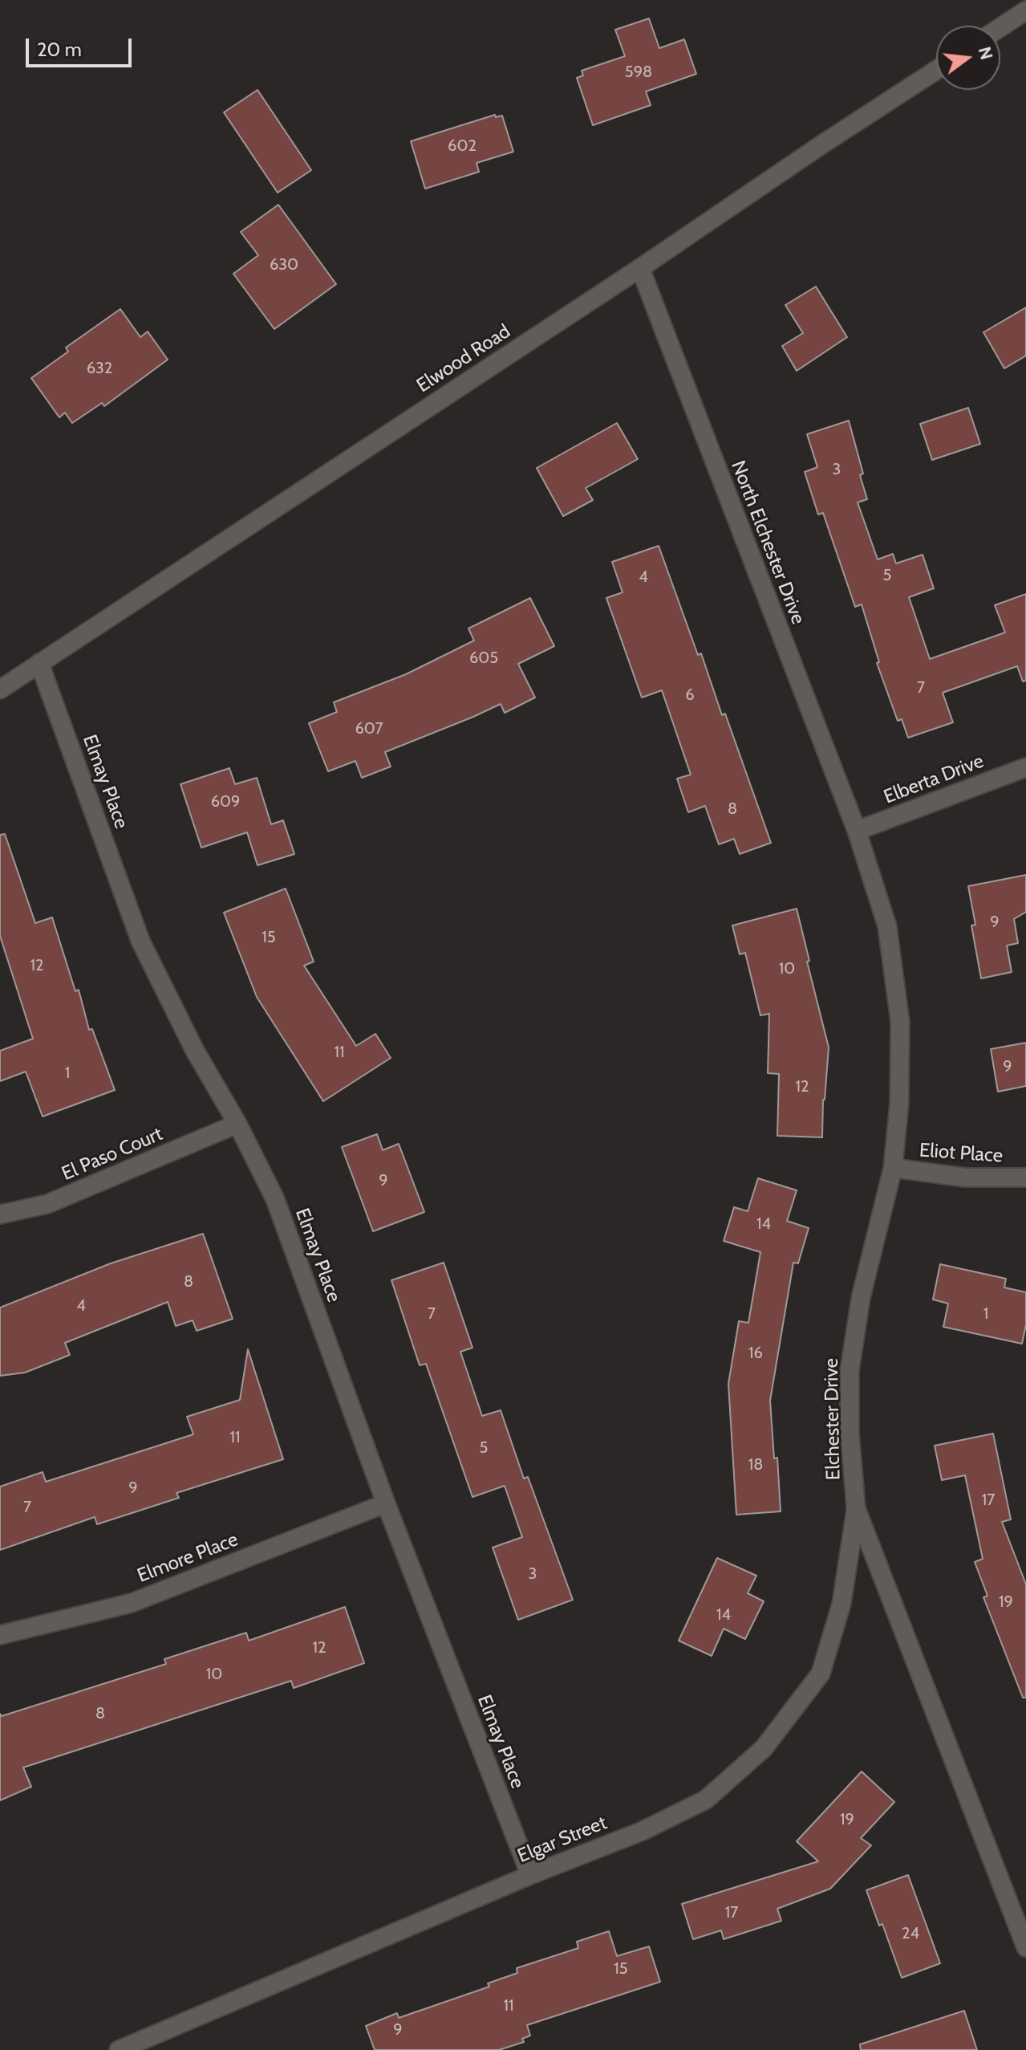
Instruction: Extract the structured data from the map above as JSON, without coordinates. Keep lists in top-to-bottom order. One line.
{"streets":{"street":["Elwood Road","North Elchester Drive","Elberta Drive","Elmay Place","Eliot Place","El Paso Court","Elchester Drive","Elmore Place","Elgar Street"]},"crossings":[["Elwood Road","North Elchester Drive"],["Elwood Road","Elmay Place"],["North Elchester Drive","Elberta Drive"],["North Elchester Drive","Elchester Drive"],["Elberta Drive","Elchester Drive"],["Elmay Place","El Paso Court"],["Elmay Place","Elmore Place"],["Elmay Place","Elgar Street"],["Eliot Place","Elchester Drive"],["Elchester Drive","Elgar Street"]],"house_numbers":["598","602","630","632","3","5","4","605","7","6","607","609","8","9","15","12","10","11","9","1","12","9","14","8","4","7","1","16","11","5","18","9","17","7","3","19","14","12","10","8","19","17","24","15","11","9"],"scale_bar":"20 m","north":"right"}
